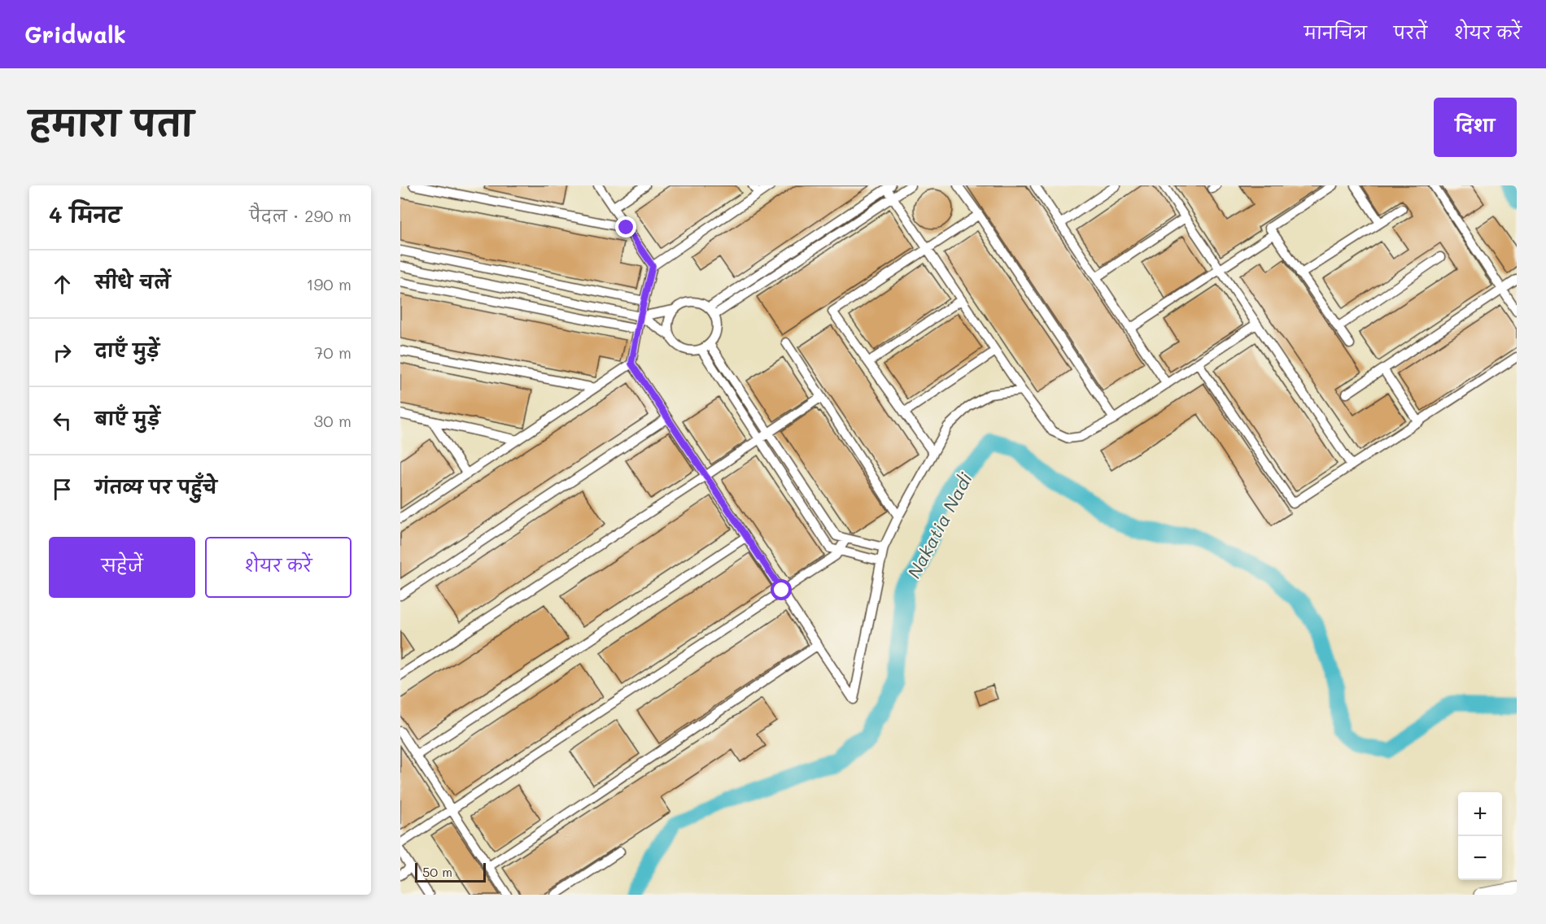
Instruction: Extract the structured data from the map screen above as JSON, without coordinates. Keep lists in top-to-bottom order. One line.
{"water":["Nakatia Nadi"],"scale_bar":"50 m","page":{"header":"Gridwalk","nav":["मानचित्र","परतें","शेयर करें"],"title":"हमारा पता","buttons":["दिशा",["सहेजें","शेयर करें"]],"heading":["4 मिनट","पैदल · 290 m"],"list":[["सीधे चलें","190 m"],["दाएँ मुड़ें","70 m"],["बाएँ मुड़ें","30 m"],"गंतव्य पर पहुँचे"],"map_buttons":["+","−"],"scale":"50 m"}}
